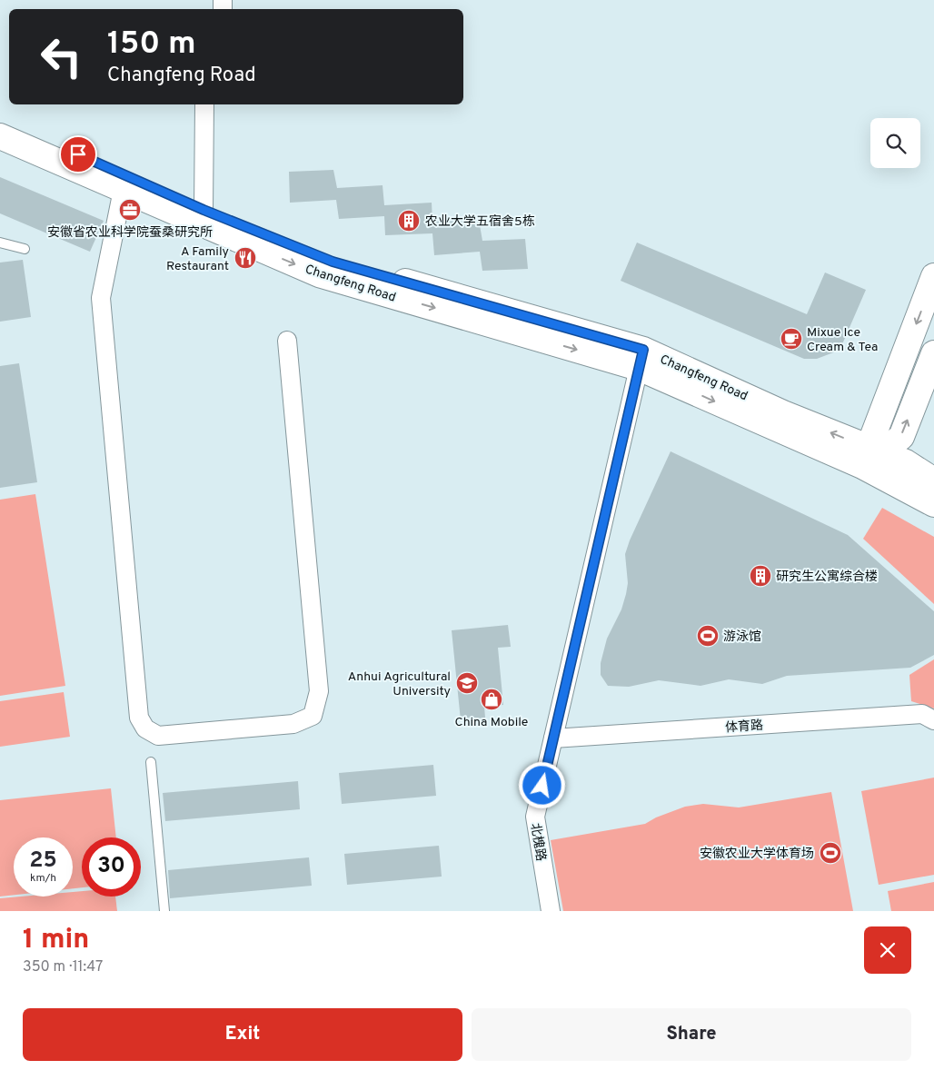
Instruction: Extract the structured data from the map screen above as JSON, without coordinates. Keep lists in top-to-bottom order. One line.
{"streets":{"main road":["Changfeng Road"],"street":["体育路","北槐路"]},"crossings":[["Changfeng Road","北槐路"],["体育路","北槐路"]],"places":{"office":["安徽省农业科学院蚕桑研究所"],"building":["农业大学五宿舍5栋","研究生公寓综合楼"],"restaurant":["A Family Restaurant"],"cafe":["Mixue Ice Cream & Tea"],"sports":["游泳馆","安徽农业大学体育场"],"school or university":["Anhui Agricultural University"],"shop":["China Mobile"]},"page":{"turn":["150 m","Changfeng Road"],"speed":"25 km/h","limit":"30","heading":["1 min","350 m · 11:47"],"buttons":["Exit","Share"]}}
